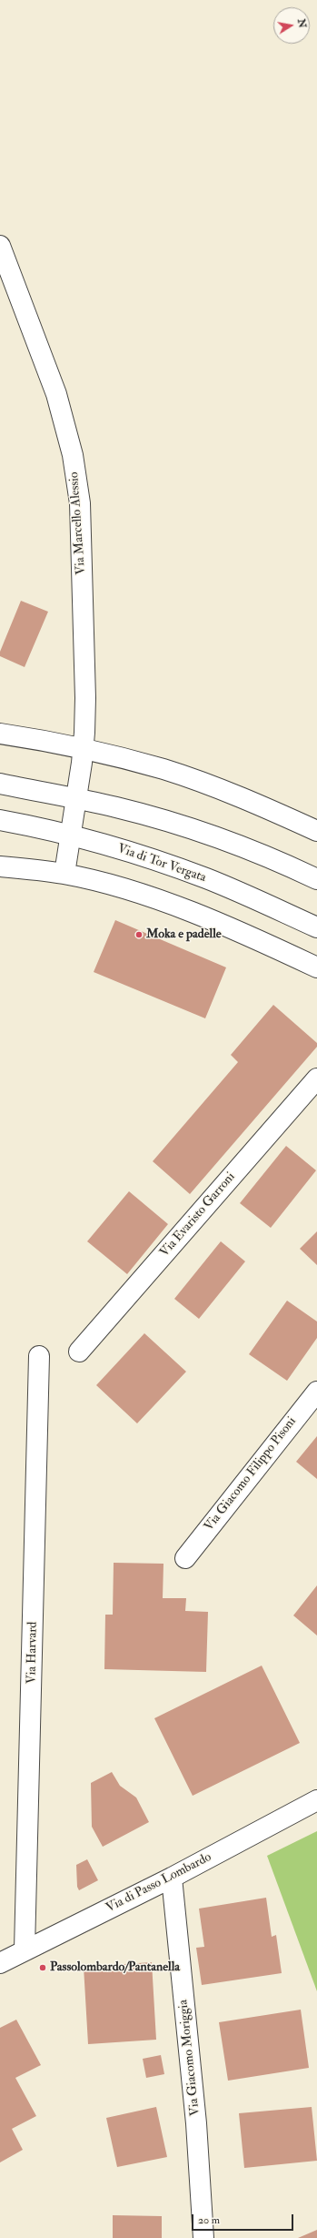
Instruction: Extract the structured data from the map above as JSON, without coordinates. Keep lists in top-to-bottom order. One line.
{"streets":{"street":["Via Marcello Alessio","Via di Tor Vergata","Via Evaristo Garroni","Via Giacomo Filippo Pisoni","Via Harvard","Via di Passo Lombardo","Via Giacomo Moriggia"]},"crossings":[["Via Marcello Alessio","Via di Tor Vergata"],["Via Harvard","Via di Passo Lombardo"],["Via di Passo Lombardo","Via Giacomo Moriggia"]],"places":["Moka e padelle","Passolombardo/Pantanella"],"scale_bar":"20 m","north":"right"}
